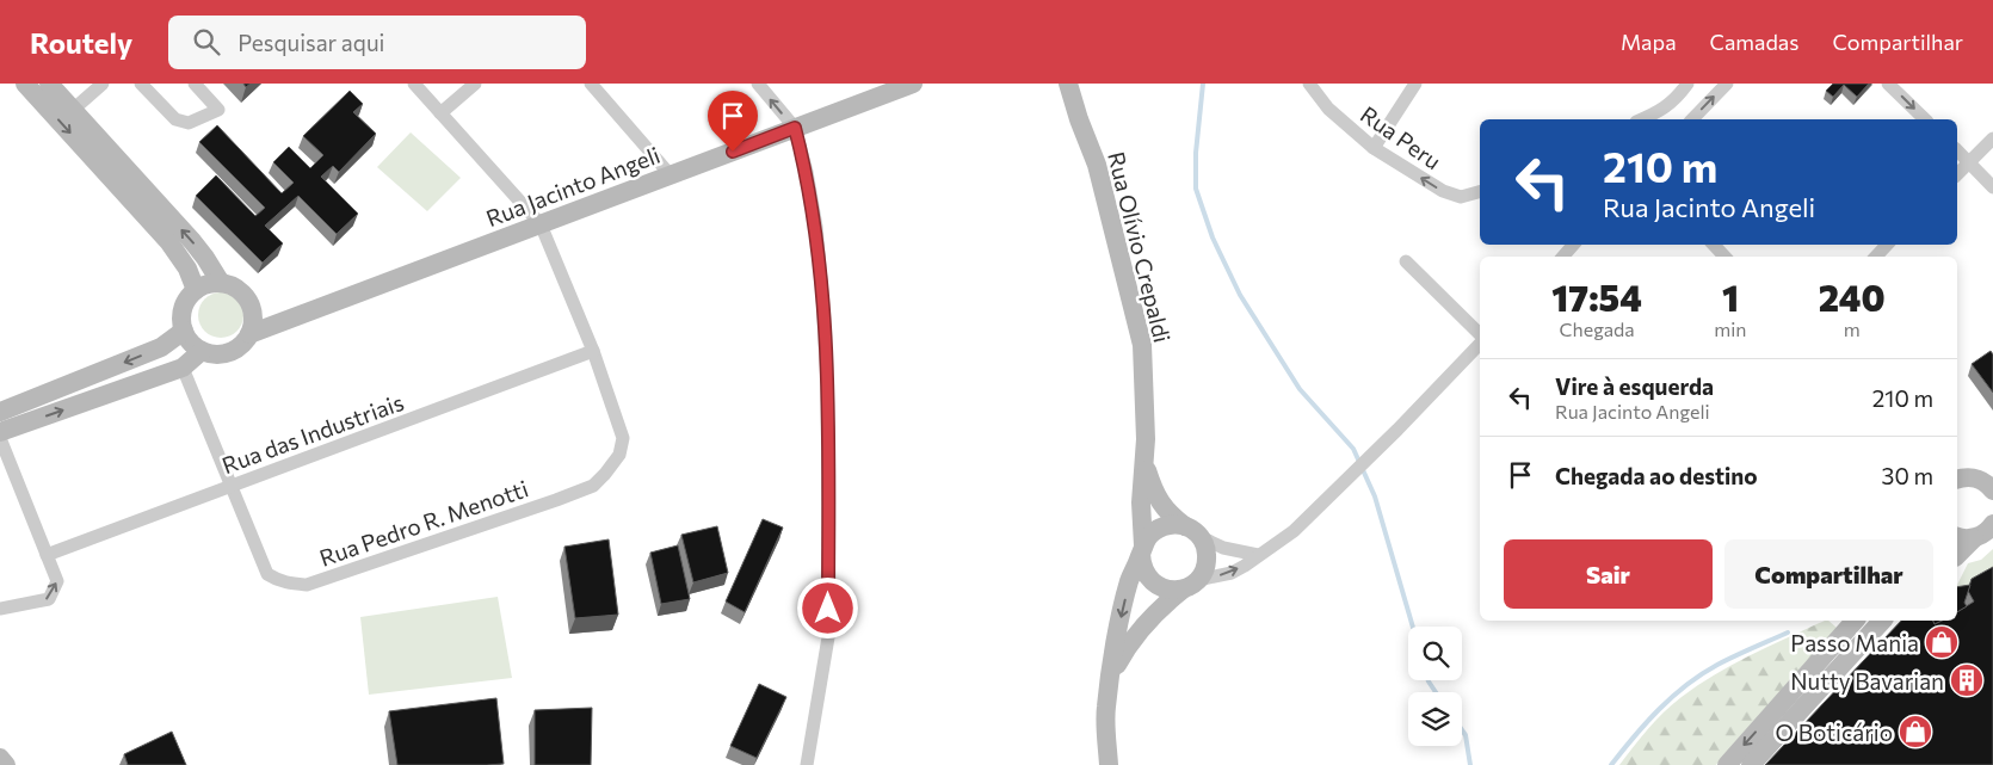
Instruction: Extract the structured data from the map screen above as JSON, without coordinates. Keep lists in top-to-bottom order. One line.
{"streets":{"street":["Rua Peru","Rua Jacinto Angeli","Rua Olívio Crepaldi","Rua das Industriais","Rua Pedro R. Menotti"]},"crossings":[["Rua das Industriais","Rua Pedro R. Menotti"]],"places":{"shop":["Passo Mania","O Boticário"],"building":["Nutty Bavarian"]},"page":{"header":"Routely","search":"Pesquisar aqui","nav":["Mapa","Camadas","Compartilhar"],"turn":["210 m","Rua Jacinto Angeli"],"eta":["17:54","Chegada","1","min","240","m"],"list":[{"name":"Vire à esquerda","note":"Rua Jacinto Angeli","value":"210 m"},{"name":"Chegada ao destino","value":"30 m"}],"buttons":["Sair","Compartilhar"]}}
